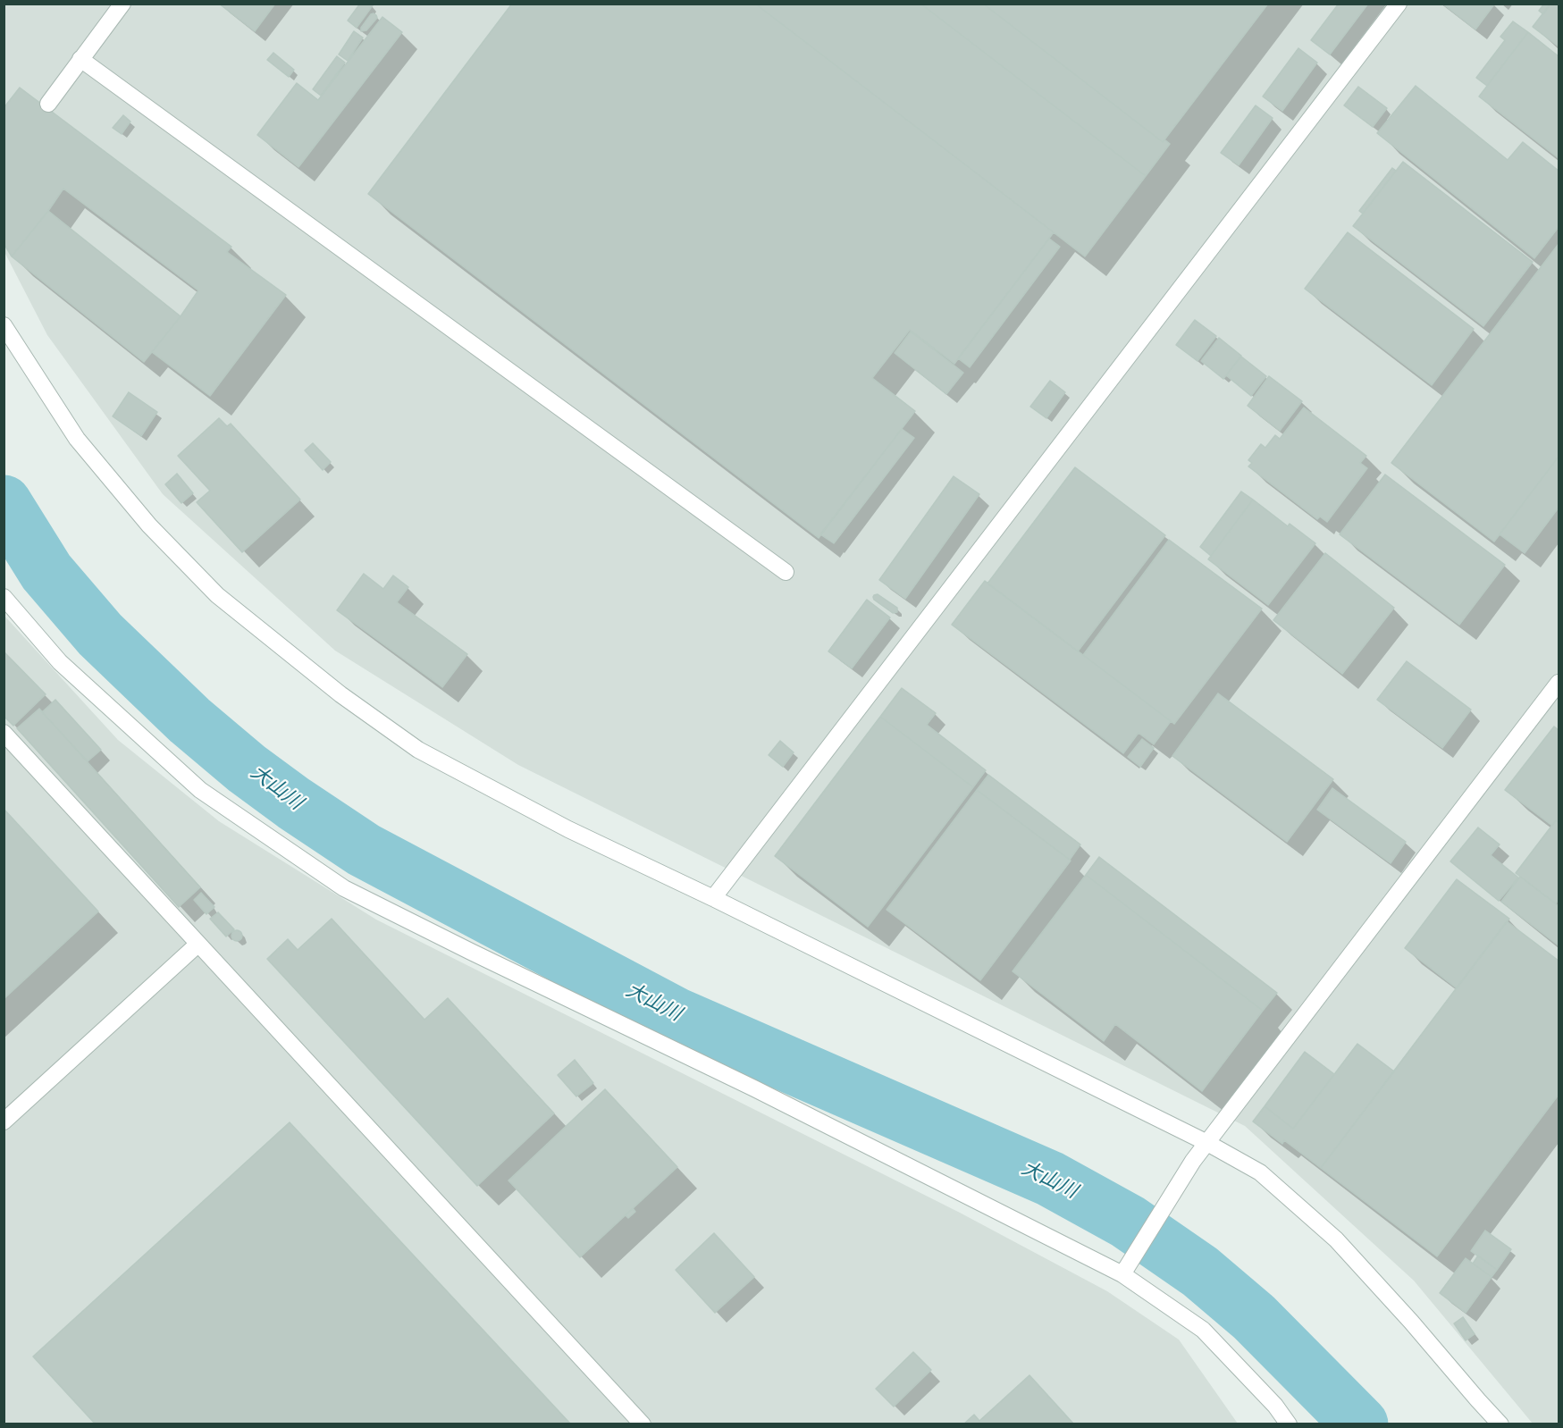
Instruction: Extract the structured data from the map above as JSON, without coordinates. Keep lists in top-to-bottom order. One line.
{"water":["大山川"]}
